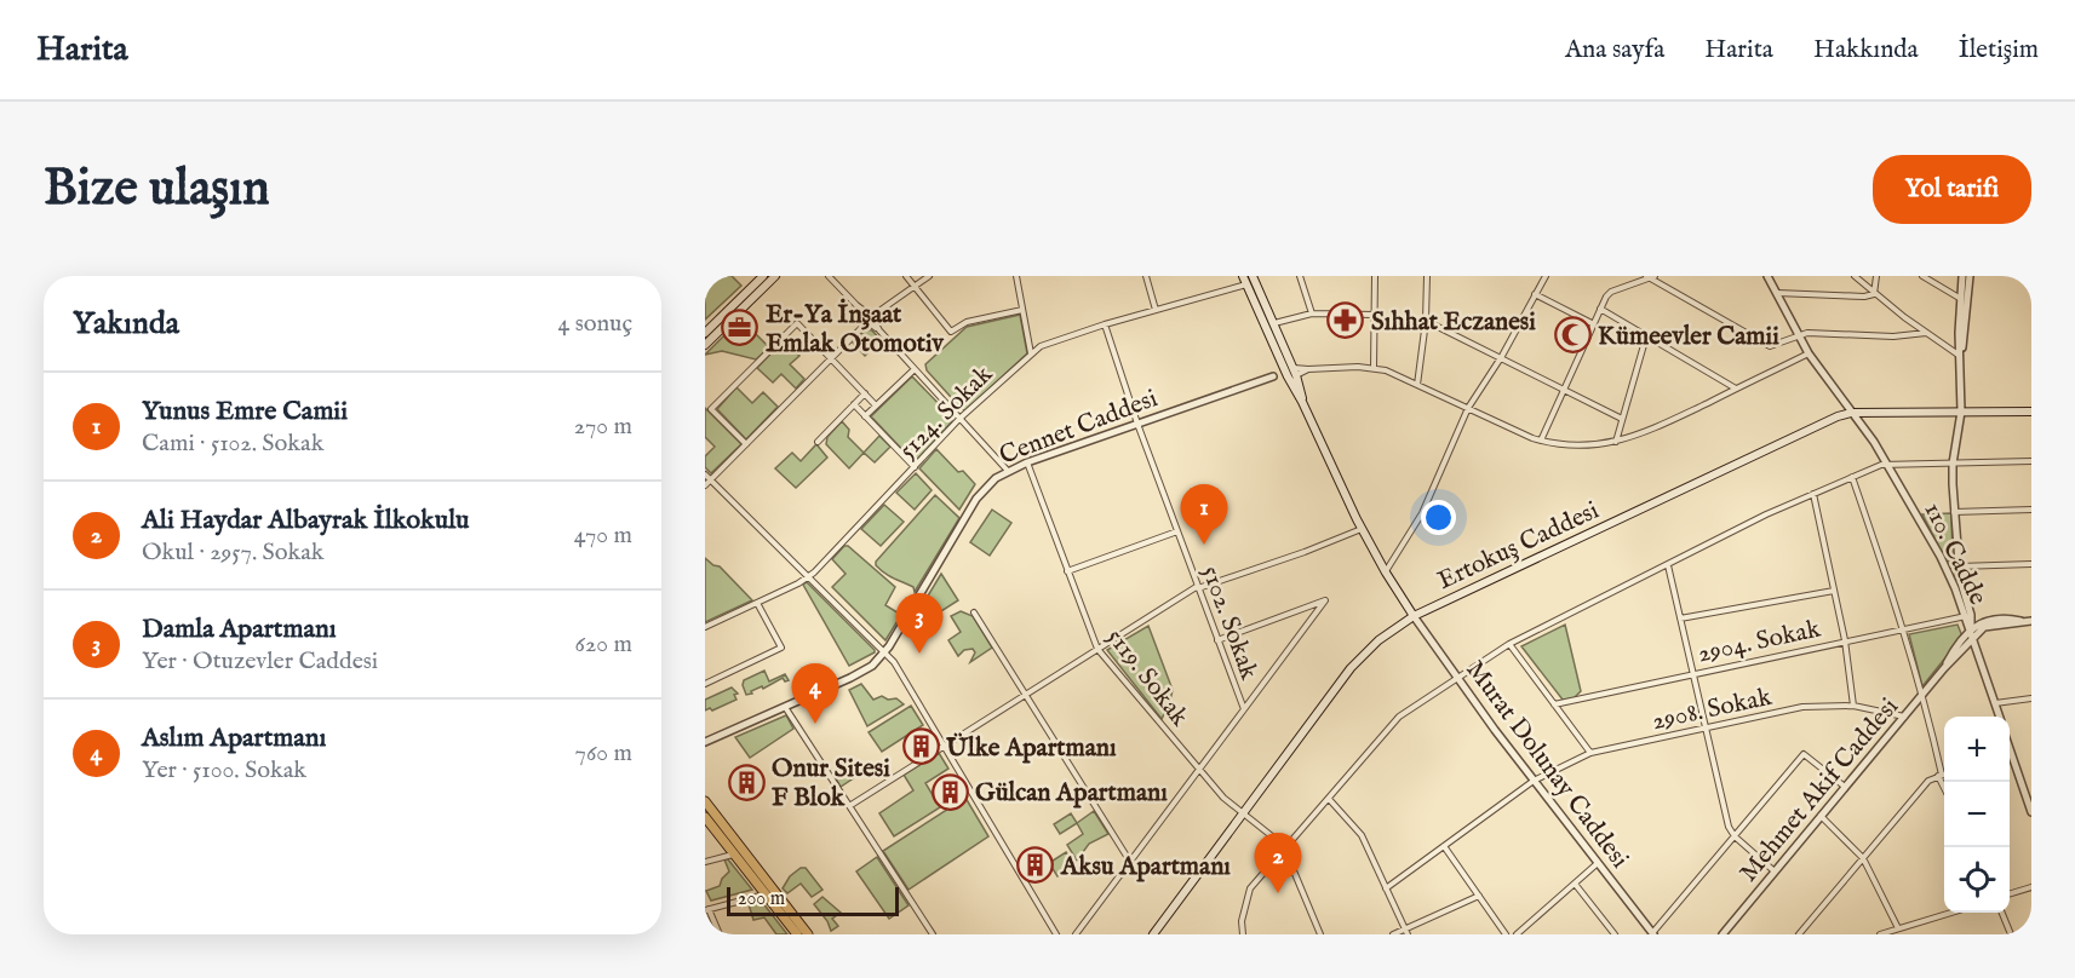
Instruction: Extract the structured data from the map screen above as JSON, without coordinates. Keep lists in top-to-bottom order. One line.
{"streets":{"main road":["Ertokuş Caddesi"],"street":["5124. Sokak","Cennet Caddesi","110. Cadde","5102. Sokak","2904. Sokak","5119. Sokak","2908. Sokak","Murat Dolunay Caddesi","Mehmet Akif Caddesi"]},"crossings":[["5124. Sokak","5102. Sokak"],["Cennet Caddesi","110. Cadde"],["Cennet Caddesi","5102. Sokak"],["Cennet Caddesi","5119. Sokak"],["Ertokuş Caddesi","110. Cadde"],["Ertokuş Caddesi","5119. Sokak"],["Ertokuş Caddesi","Murat Dolunay Caddesi"],["110. Cadde","2904. Sokak"],["110. Cadde","Mehmet Akif Caddesi"],["5102. Sokak","5119. Sokak"],["2908. Sokak","Murat Dolunay Caddesi"],["2908. Sokak","Mehmet Akif Caddesi"]],"places":{"pharmacy":["Sıhhat Eczanesi"],"office":["Er-Ya İnşaat Emlak Otomotiv"],"mosque":["Kümeevler Camii"],"building":["Ülke Apartmanı","Onur Sitesi F Blok","Gülcan Apartmanı","Aksu Apartmanı"]},"scale_bar":"200 m","page":{"header":"Harita","nav":["Ana sayfa","Harita","Hakkında","İletişim"],"buttons":"Yol tarifi","title":"Bize ulaşın","heading":["Yakında","4 sonuç"],"list":[{"mark":"1","name":"Yunus Emre Camii","note":"Cami · 5102. Sokak","value":"270 m"},{"mark":"2","name":"Ali Haydar Albayrak İlkokulu","note":"Okul · 2957. Sokak","value":"470 m"},{"mark":"3","name":"Damla Apartmanı","note":"Yer · Otuzevler Caddesi","value":"620 m"},{"mark":"4","name":"Aslım Apartmanı","note":"Yer · 5100. Sokak","value":"760 m"}],"pins":["1","3","4","2"],"map_buttons":["+","−"],"scale":"200 m"}}
